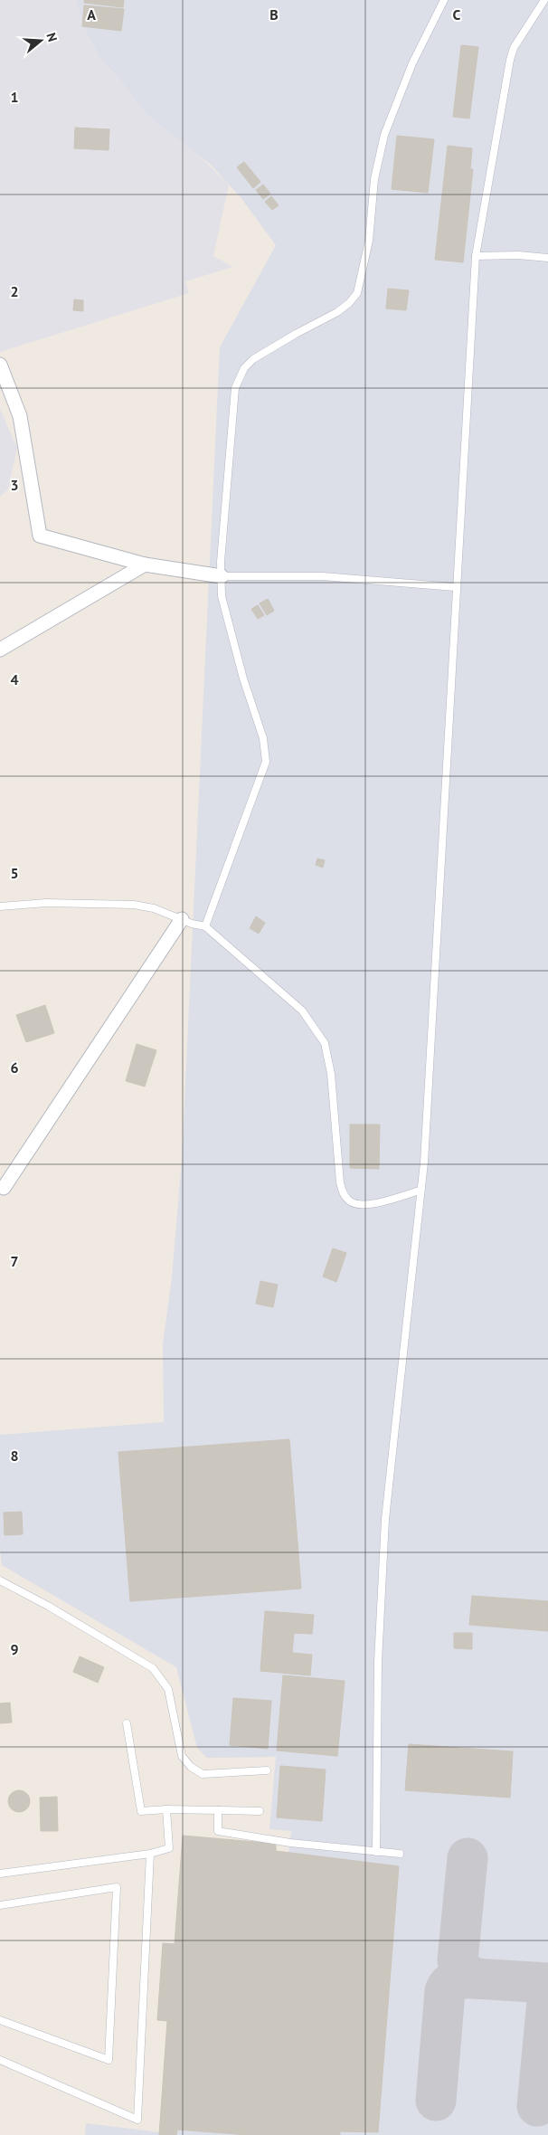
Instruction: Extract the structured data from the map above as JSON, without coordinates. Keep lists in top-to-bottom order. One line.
{"north":"right","grid":{"columns":["A","B","C"],"rows":["1","2","3","4","5","6","7","8","9"]}}
